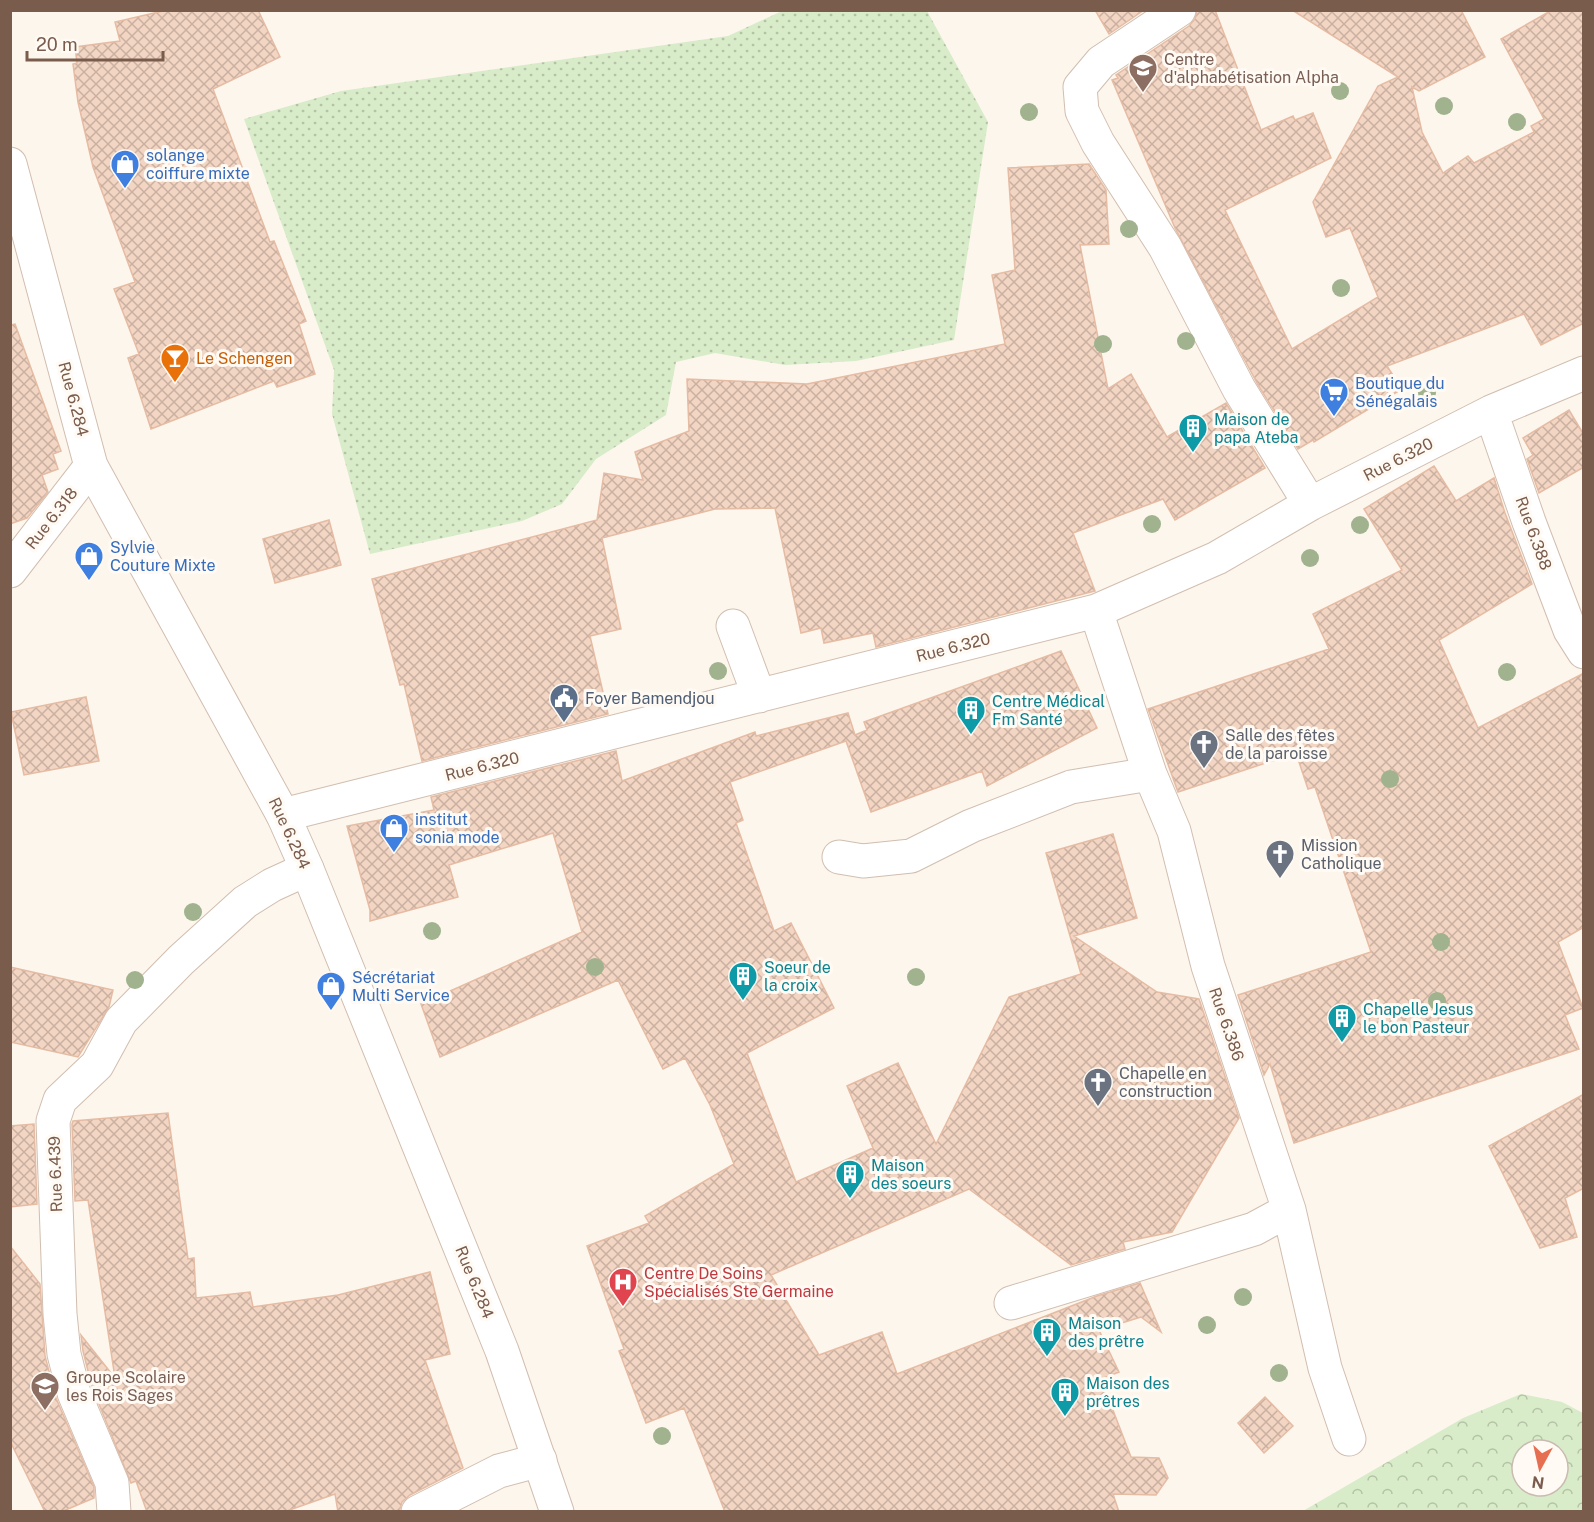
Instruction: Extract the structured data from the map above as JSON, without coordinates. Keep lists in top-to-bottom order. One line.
{"streets":{"street":["Rue 6.284","Rue 6.320","Rue 6.318","Rue 6.388","Rue 6.386","Rue 6.439"]},"crossings":[["Rue 6.284","Rue 6.320"],["Rue 6.284","Rue 6.318"],["Rue 6.284","Rue 6.439"],["Rue 6.320","Rue 6.388"],["Rue 6.320","Rue 6.386"]],"places":{"school or university":["Centre d'alphabétisation Alpha","Groupe Scolaire les Rois Sages"],"shop":["solange coiffure mixte","Sylvie Couture Mixte","institut sonia mode","Sécrétariat Multi Service"],"bar":["Le Schengen"],"supermarket":["Boutique du Sénégalais"],"building":["Maison de papa Ateba","Centre Médical Fm Santé","Soeur de la croix","Chapelle Jesus le bon Pasteur","Maison des soeurs","Maison des prêtre","Maison des prêtres"],"public building":["Foyer Bamendjou"],"church":["Salle des fêtes de la paroisse","Mission Catholique","Chapelle en construction"],"hospital":["Centre De Soins Spécialisés Ste Germaine"]},"scale_bar":"20 m","north":"bottom"}
